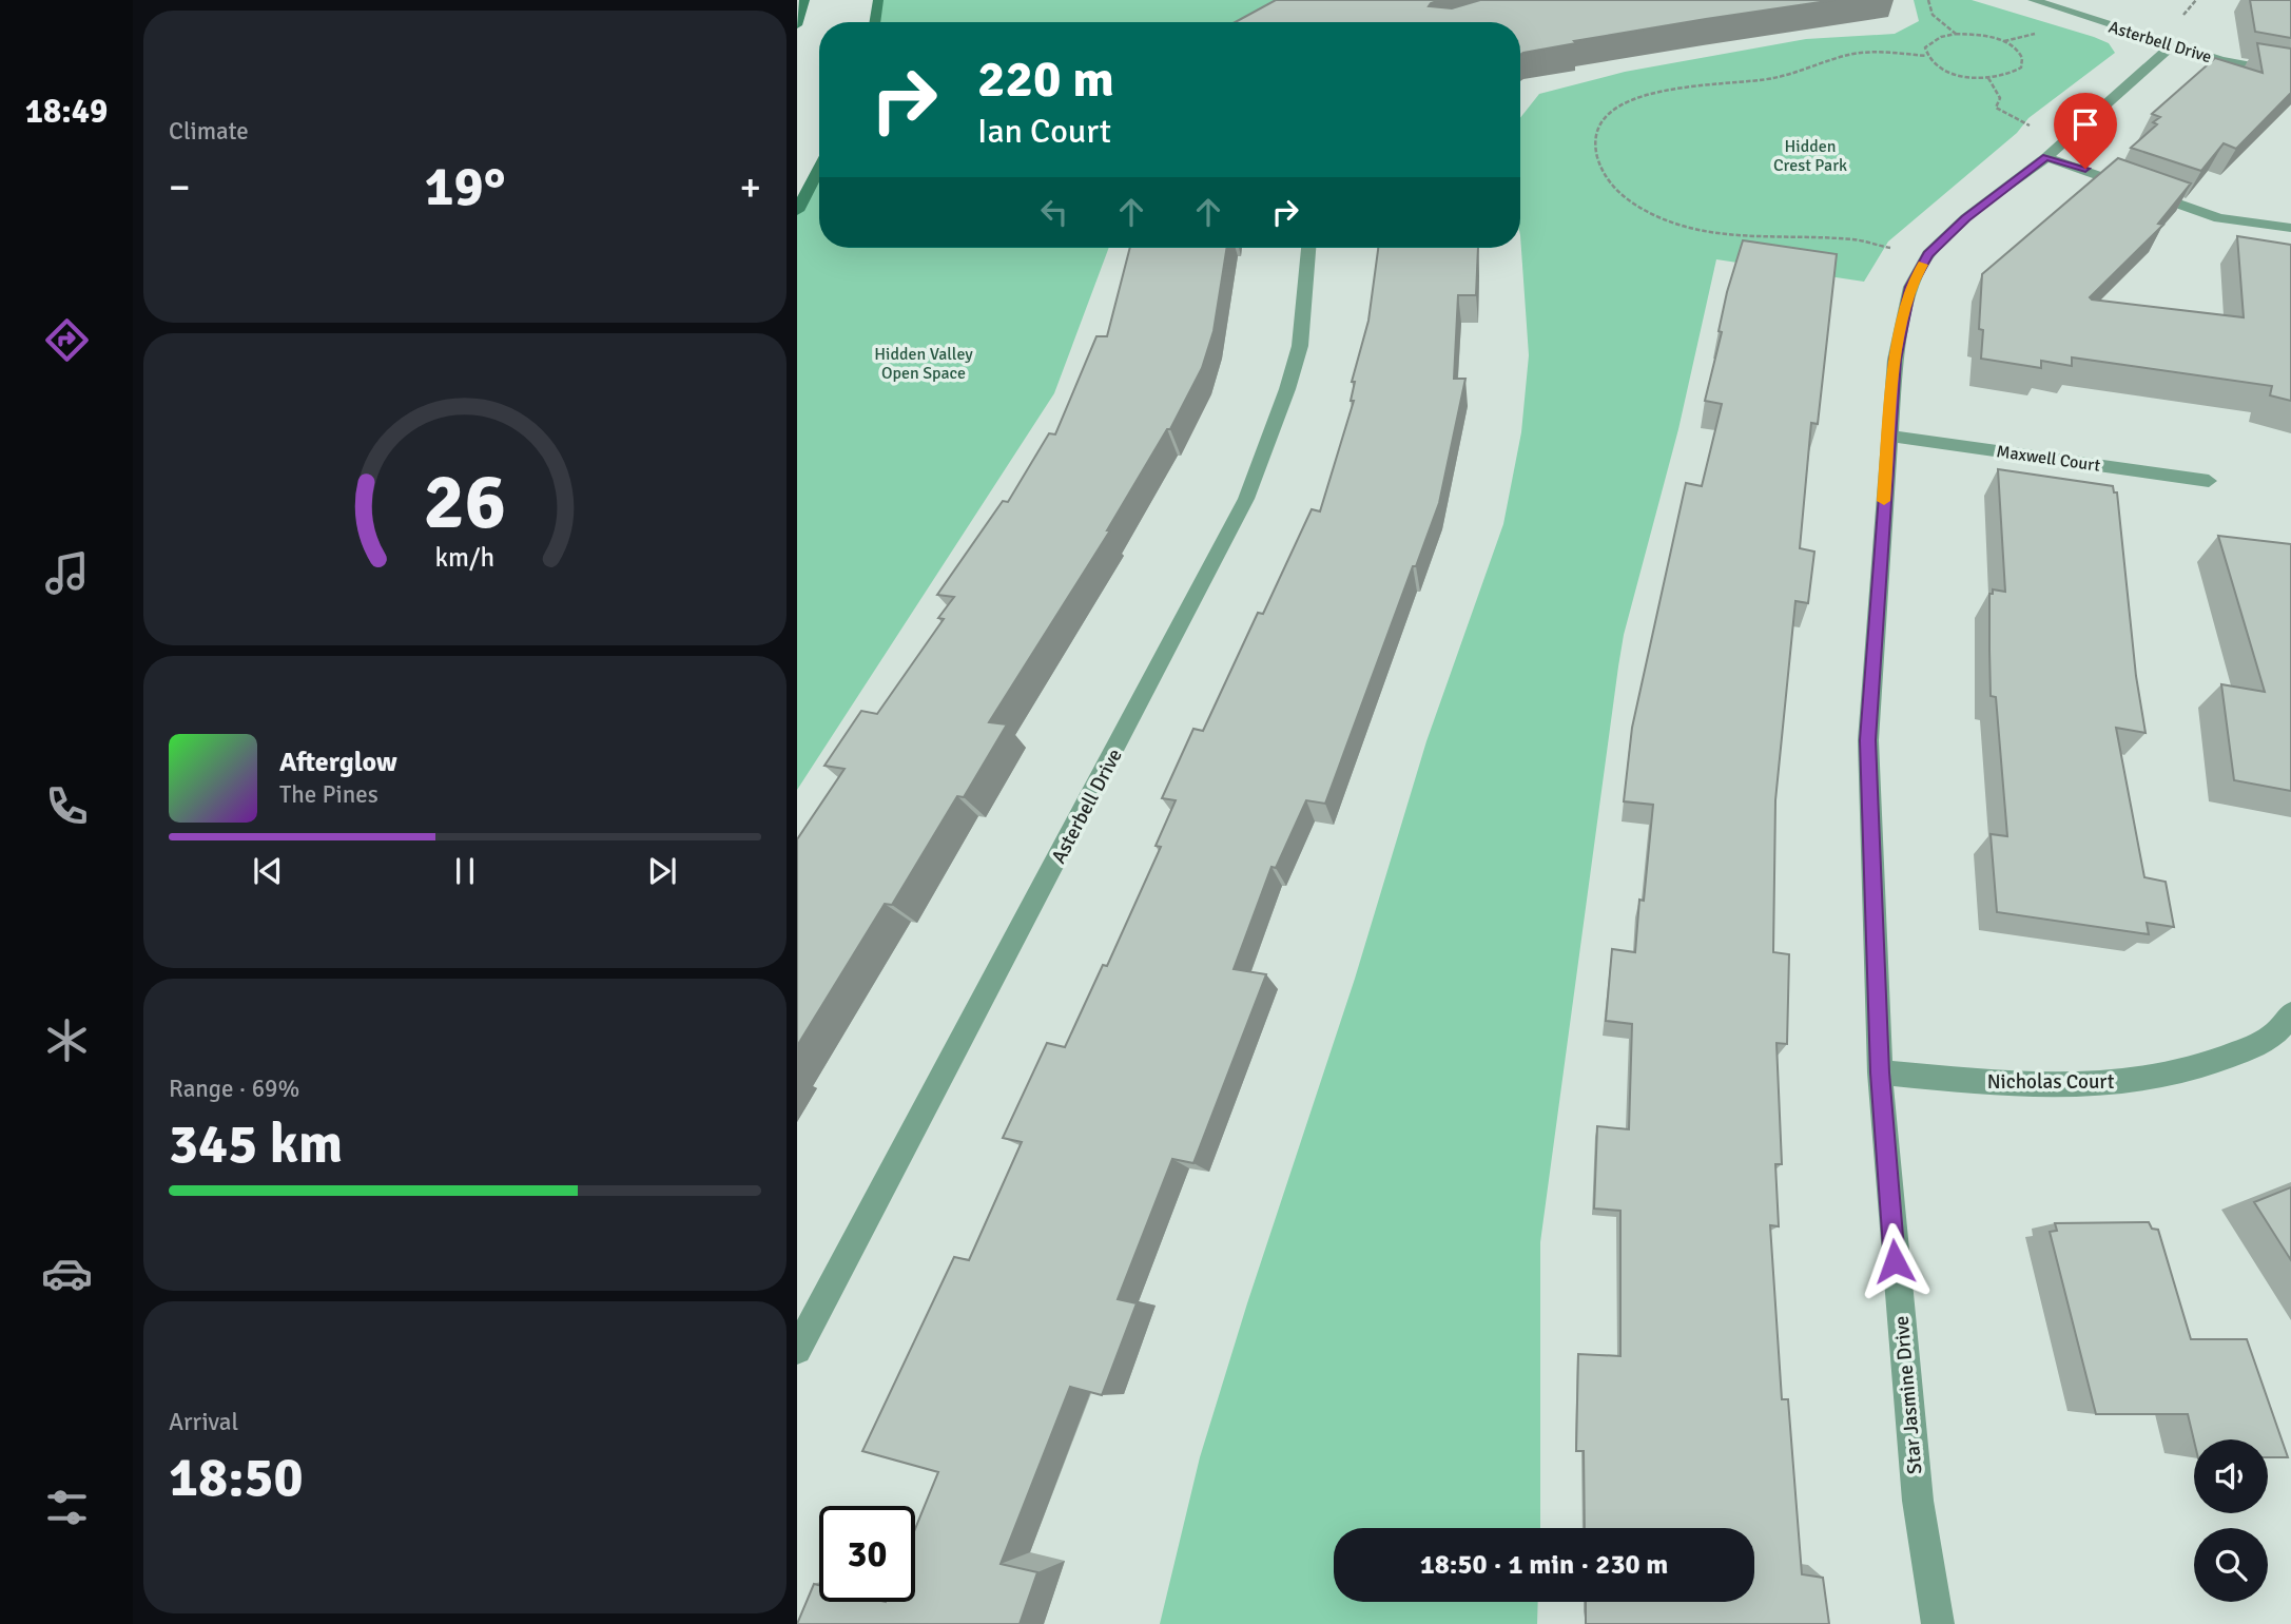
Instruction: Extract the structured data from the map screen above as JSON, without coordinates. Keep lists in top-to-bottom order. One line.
{"streets":{"street":["Asterbell Drive","Maxwell Court","Nicholas Court","Star Jasmine Drive"]},"crossings":[["Asterbell Drive","Star Jasmine Drive"],["Maxwell Court","Star Jasmine Drive"],["Nicholas Court","Star Jasmine Drive"]],"parks":["Hidden Crest Park","Hidden Valley Open Space"],"page":{"tabs":"18:49","tile":["Climate",["Range · 69%","345 km"],["Arrival","18:50"]],"turn":["220 m","Ian Court"],"heat":["−","19°","+"],"song":["Afterglow","The Pines"],"limit":"30","trip":"18:50 · 1 min · 230 m","gauge":["26","km/h"]}}
